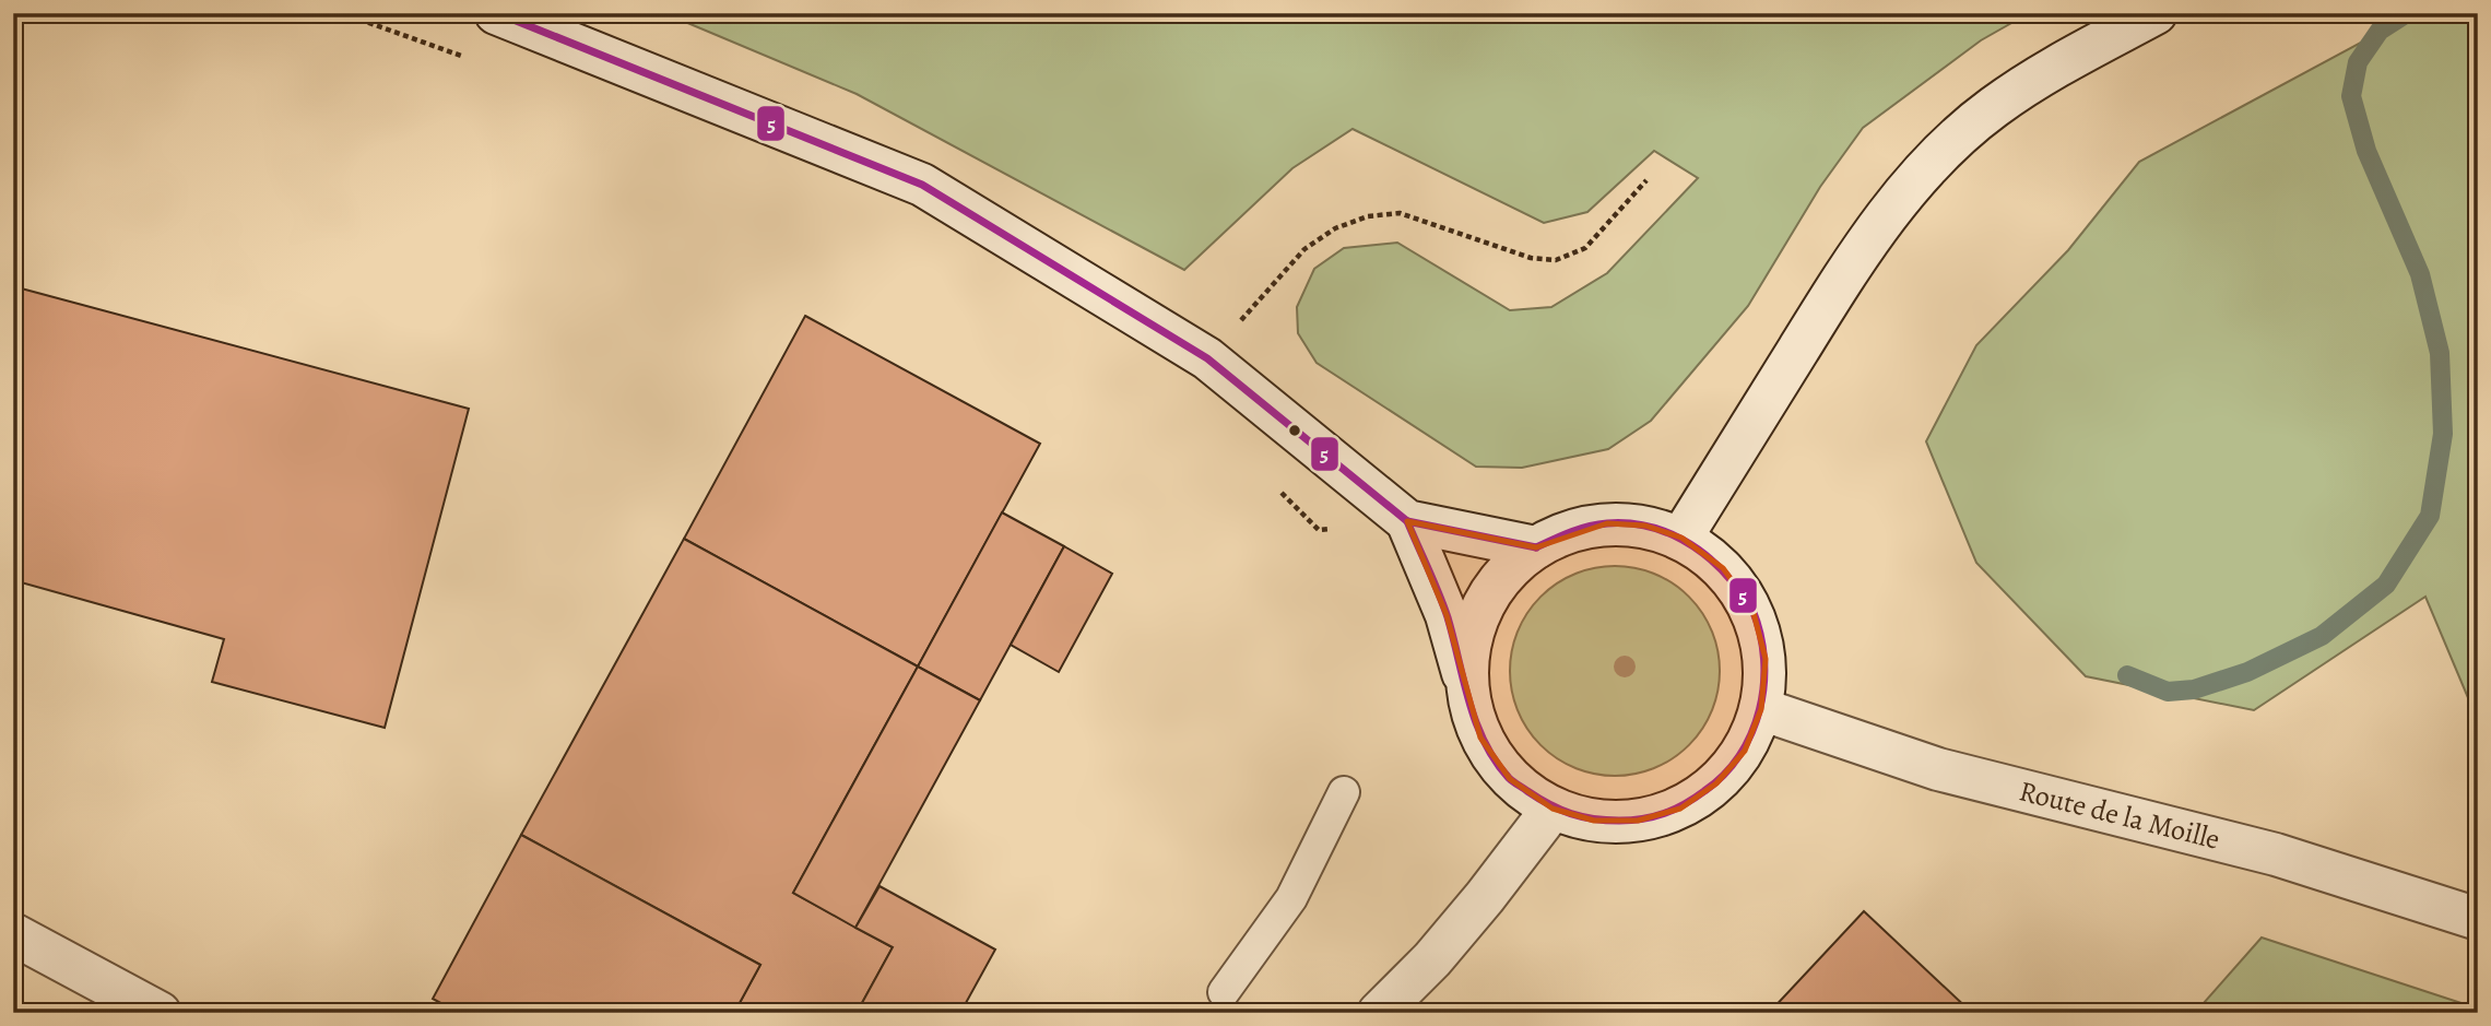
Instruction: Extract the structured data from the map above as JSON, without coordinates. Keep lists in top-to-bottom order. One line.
{"streets":{"street":["Route de la Moille"]},"lines":["transit line 5"]}
